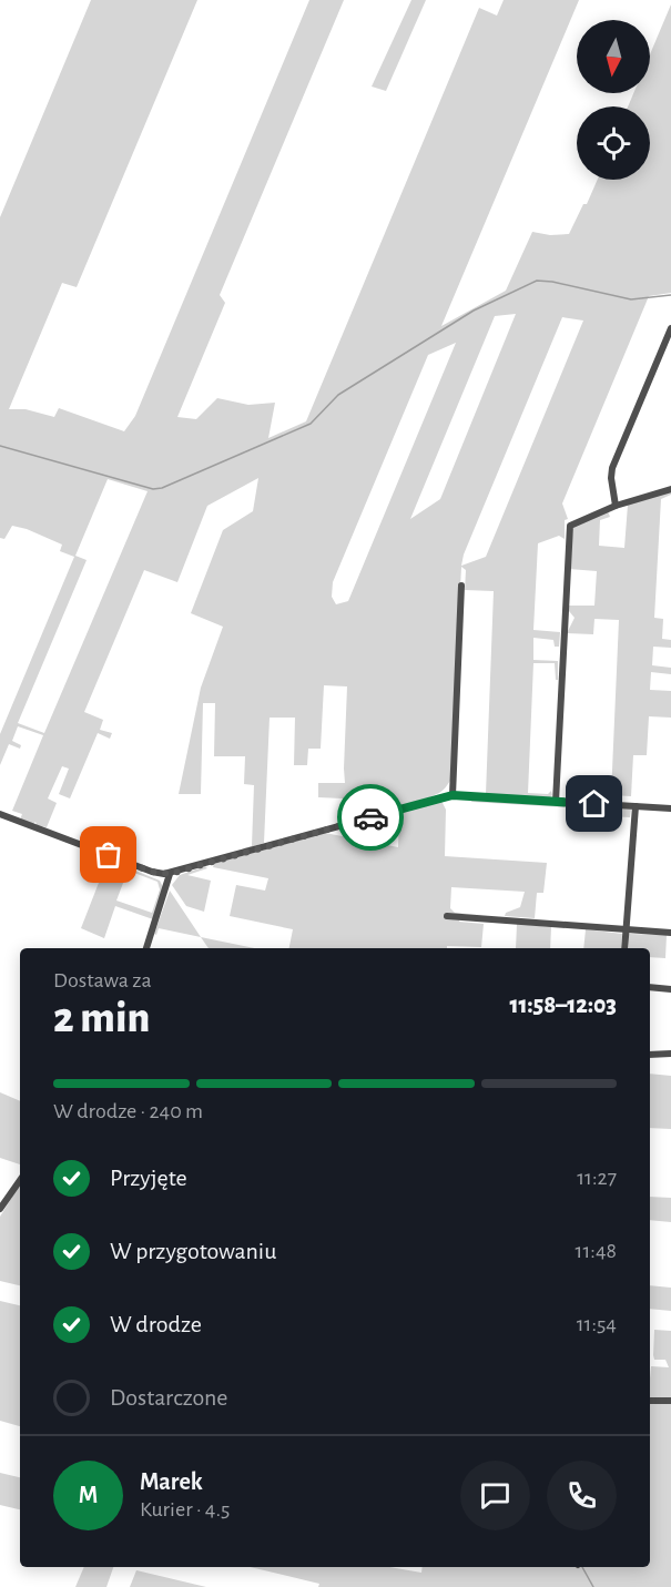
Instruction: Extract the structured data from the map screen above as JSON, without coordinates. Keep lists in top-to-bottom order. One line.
{"north":"bottom","page":{"heading":["2 min","Dostawa za","11:58–12:03"],"panel":["Marek","Kurier · 4.5"],"bar":"W drodze · 240 m","list":[["Przyjęte","11:27"],["W przygotowaniu","11:48"],["W drodze","11:54"],"Dostarczone"],"round":"M"}}
